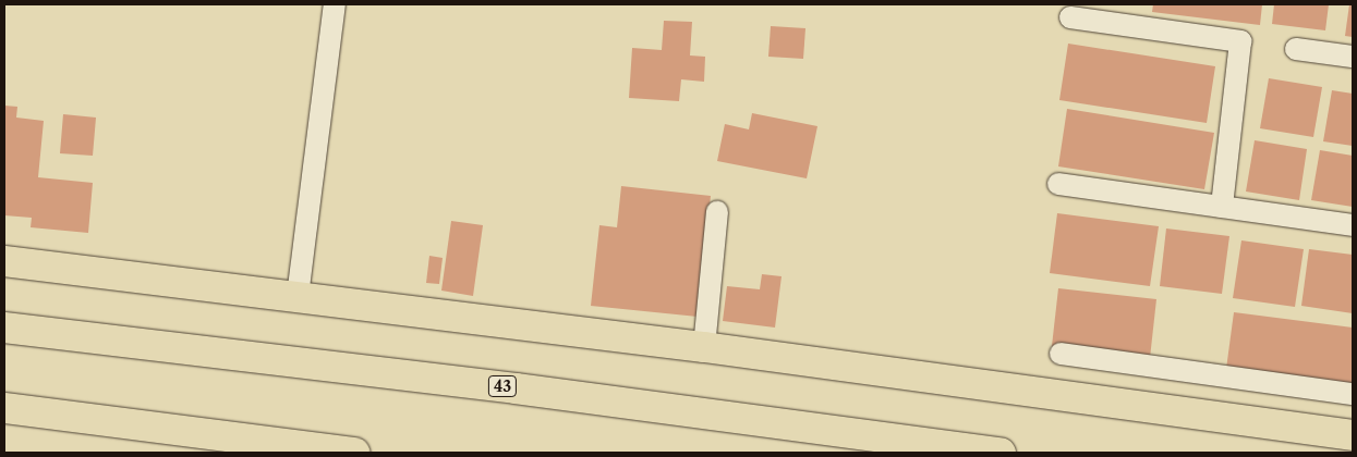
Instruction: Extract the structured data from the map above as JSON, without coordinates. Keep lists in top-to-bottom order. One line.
{"streets":{"highway":["43"]}}
